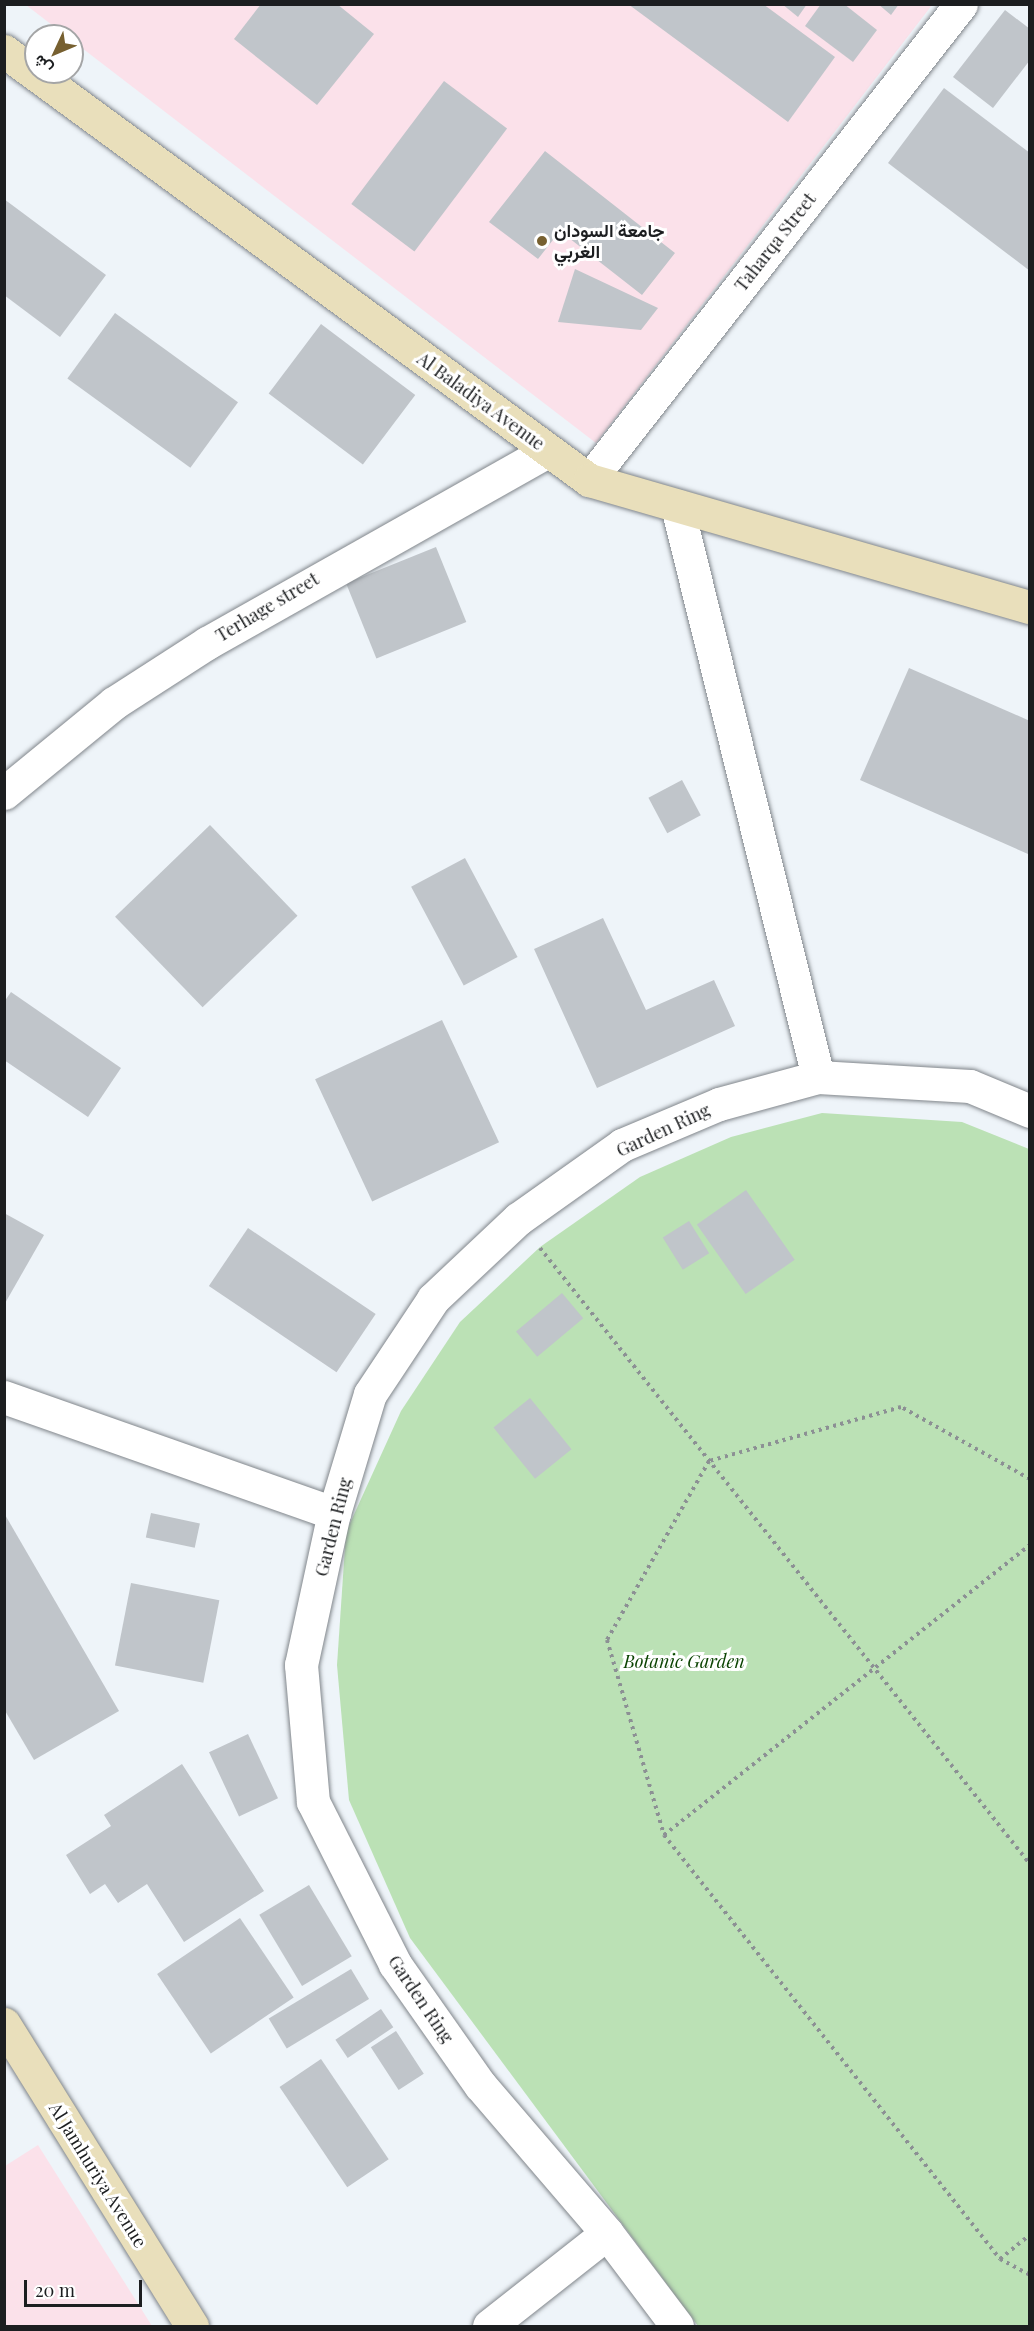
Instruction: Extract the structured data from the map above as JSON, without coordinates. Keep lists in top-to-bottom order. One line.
{"streets":{"street":["Taharqa Street","Al Baladiya Avenue","Terhage street","Garden Ring","Al Jamhuriya Avenue"]},"crossings":[["Taharqa Street","Al Baladiya Avenue"],["Al Baladiya Avenue","Terhage street"]],"parks":["Botanic Garden"],"places":["جامعة السودان الغربي"],"scale_bar":"20 m","north":"bottom left"}
